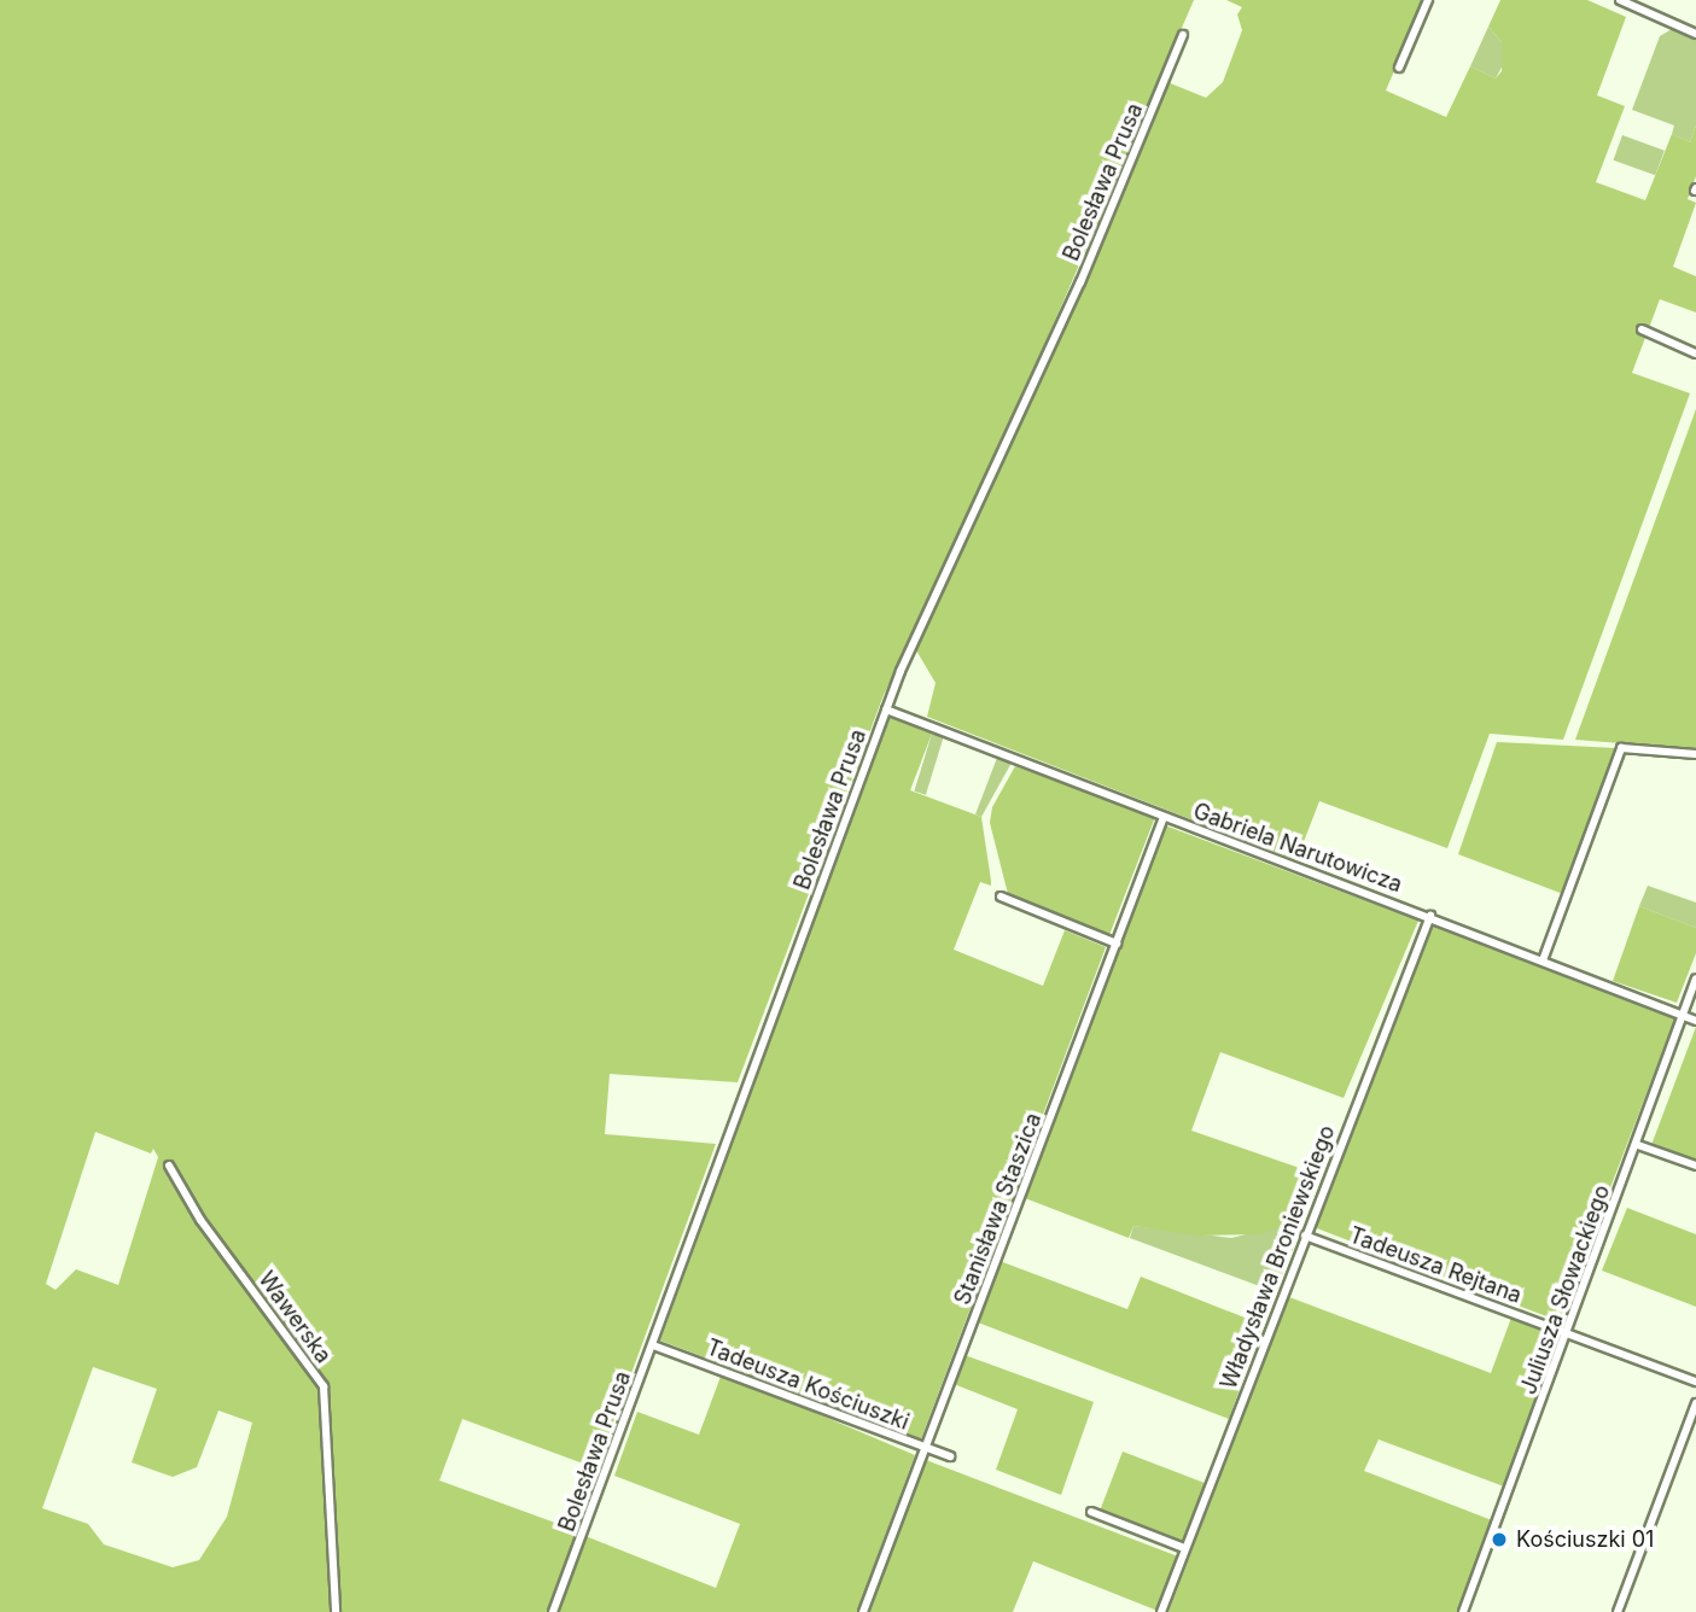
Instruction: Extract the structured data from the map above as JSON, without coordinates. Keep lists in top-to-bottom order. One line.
{"streets":{"street":["Bolesława Prusa","Gabriela Narutowicza","Stanisława Staszica","Władysława Broniewskiego","Tadeusza Rejtana","Juliusza Słowackiego","Wawerska","Tadeusza Kościuszki"]},"crossings":[["Bolesława Prusa","Gabriela Narutowicza"],["Bolesława Prusa","Tadeusza Kościuszki"],["Gabriela Narutowicza","Stanisława Staszica"],["Gabriela Narutowicza","Władysława Broniewskiego"],["Gabriela Narutowicza","Juliusza Słowackiego"],["Stanisława Staszica","Tadeusza Kościuszki"],["Władysława Broniewskiego","Tadeusza Rejtana"],["Tadeusza Rejtana","Juliusza Słowackiego"]],"places":["Kościuszki 01"]}
